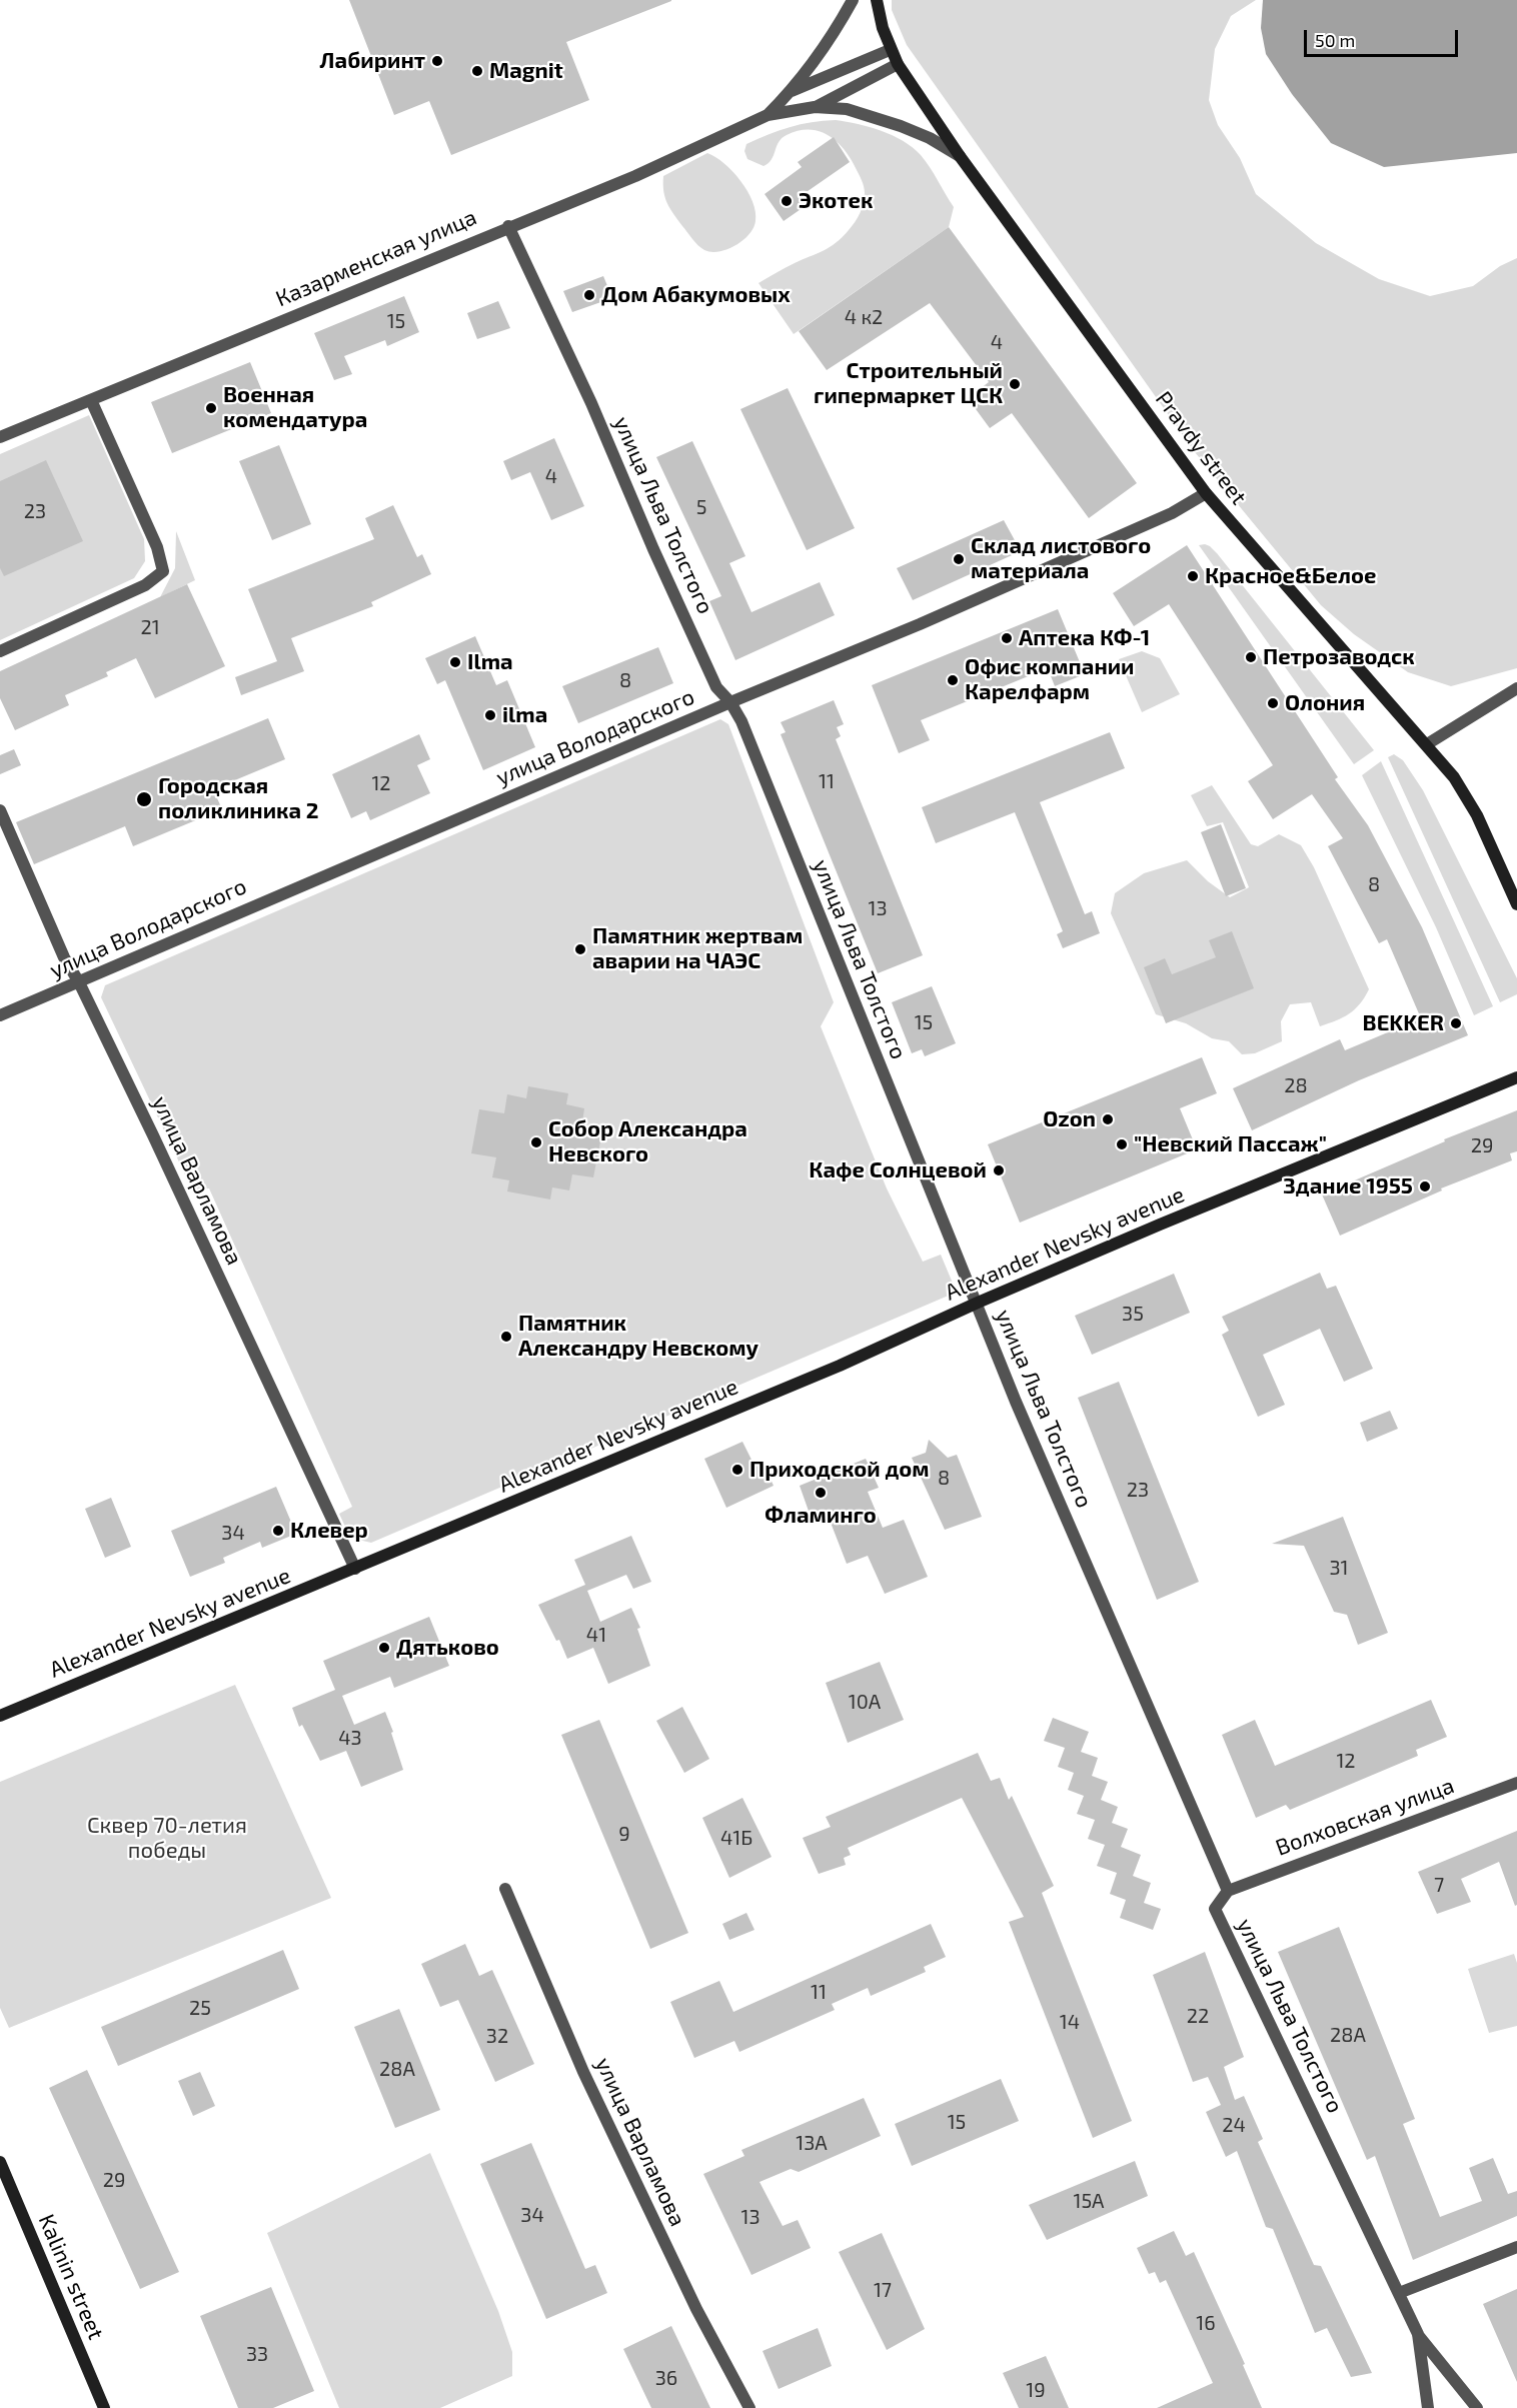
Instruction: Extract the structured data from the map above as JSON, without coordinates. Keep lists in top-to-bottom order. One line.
{"streets":{"main road":["Pravdy street","Alexander Nevsky avenue","Kalinin street"],"street":["Казарменская улица","улица Льва Толстого","улица Володарского","улица Варламова","Волховская улица"]},"crossings":[["Казарменская улица","улица Льва Толстого"],["Pravdy street","улица Володарского"],["улица Льва Толстого","улица Володарского"],["улица Льва Толстого","Alexander Nevsky avenue"],["улица Льва Толстого","Волховская улица"],["улица Володарского","улица Варламова"],["улица Варламова","Alexander Nevsky avenue"]],"parks":["Сквер 70-летия победы"],"places":["Лабиринт","Magnit","Экотек","Дом Абакумовых","Строительный гипермаркет ЦСК","Военная комендатура","Склад листового материала","Красное&Белое","Аптека КФ-1","Петрозаводск","Ilma","Офис компании Карелфарм","Олония","ilma","Городская поликлиника 2","Памятник жертвам аварии на ЧАЭС","BEKKER","Ozon","Собор Александра Невского","\"Невский Пассаж\"","Кафе Солнцевой","Здание 1955","Памятник Александру Невскому","Приходской дом","Фламинго","Клевер","Дятьково"],"house_numbers":["4 к2","15","4","4","5","23","21","8","11","12","8","13","15","28","29","35","8","23","34","31","41","10А","43","12","9","41Б","7","11","25","22","14","28А","32","28А","15","24","13А","29","15А","34","13","17","16","33","36","19"],"scale_bar":"50 m"}
